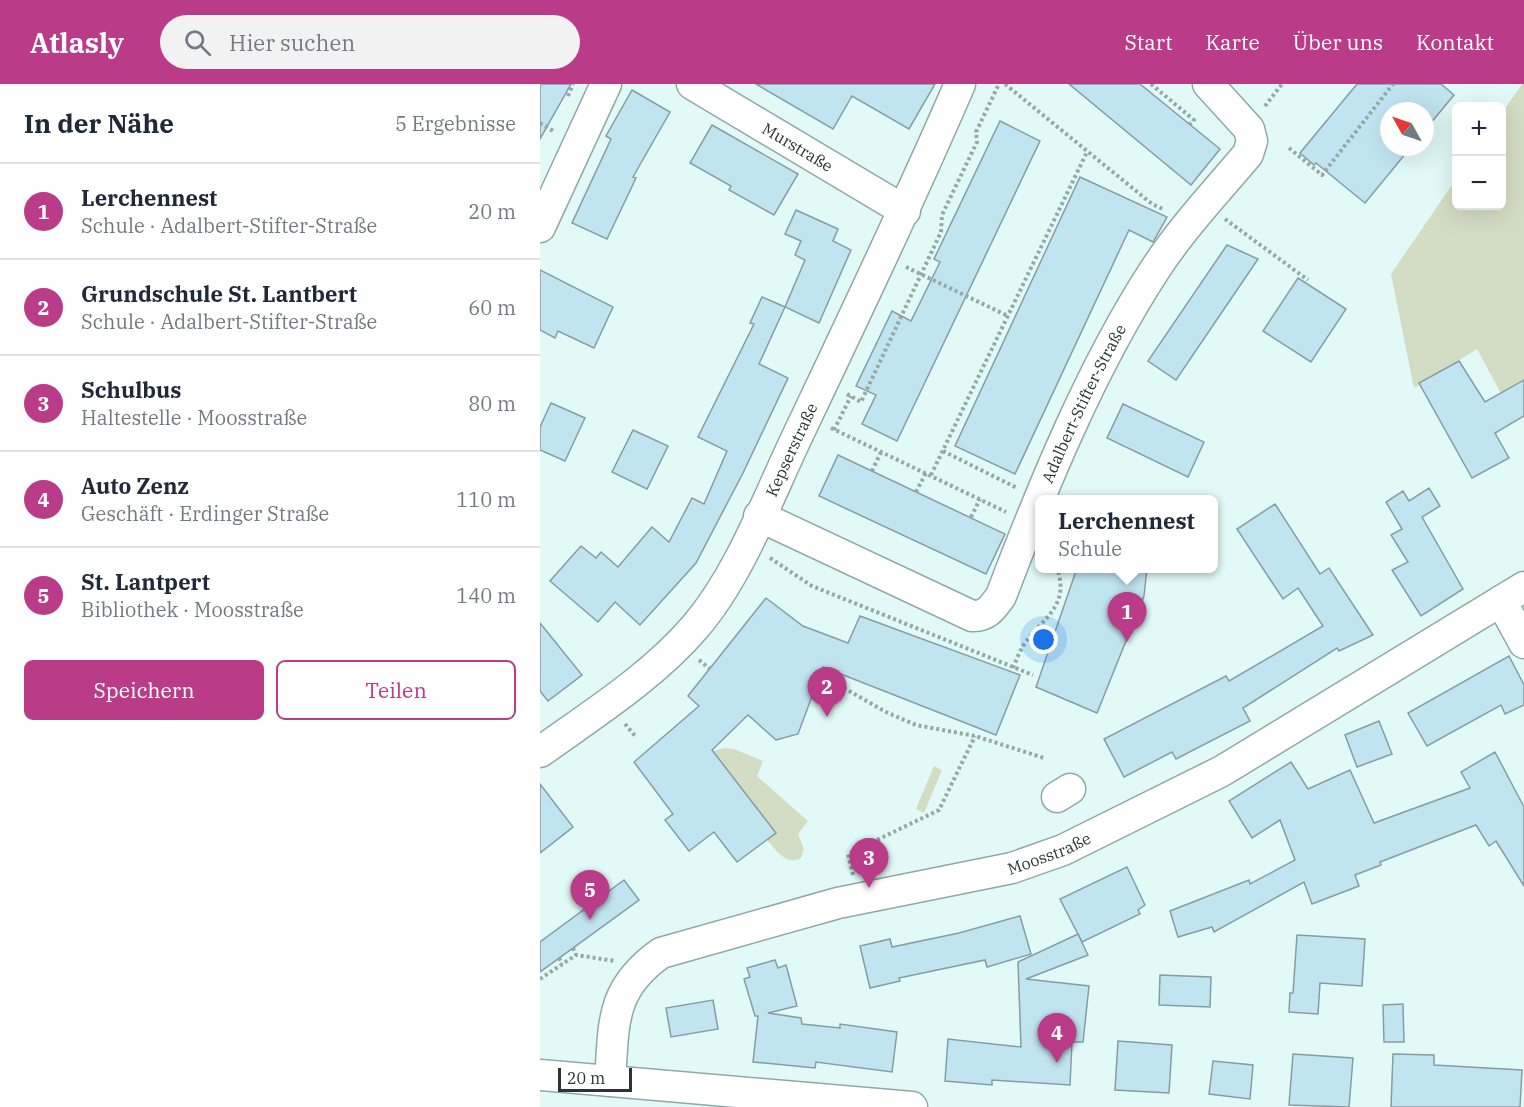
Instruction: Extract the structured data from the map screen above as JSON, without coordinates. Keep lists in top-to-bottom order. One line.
{"streets":{"street":["Murstraße","Adalbert-Stifter-Straße","Kepserstraße","Moosstraße"]},"crossings":[["Murstraße","Kepserstraße"],["Adalbert-Stifter-Straße","Kepserstraße"]],"scale_bar":"20 m","north":"top left","page":{"header":"Atlasly","search":"Hier suchen","nav":["Start","Karte","Über uns","Kontakt"],"heading":["In der Nähe","5 Ergebnisse"],"map_buttons":["+","−"],"list":[{"mark":"1","name":"Lerchennest","note":"Schule · Adalbert-Stifter-Straße","value":"20 m"},{"mark":"2","name":"Grundschule St. Lantbert","note":"Schule · Adalbert-Stifter-Straße","value":"60 m"},{"mark":"3","name":"Schulbus","note":"Haltestelle · Moosstraße","value":"80 m"},{"mark":"4","name":"Auto Zenz","note":"Geschäft · Erdinger Straße","value":"110 m"},{"mark":"5","name":"St. Lantpert","note":"Bibliothek · Moosstraße","value":"140 m"}],"popup":["Lerchennest","Schule"],"pins":["1","2","3","5","4"],"buttons":["Speichern","Teilen"],"scale":"20 m"}}
